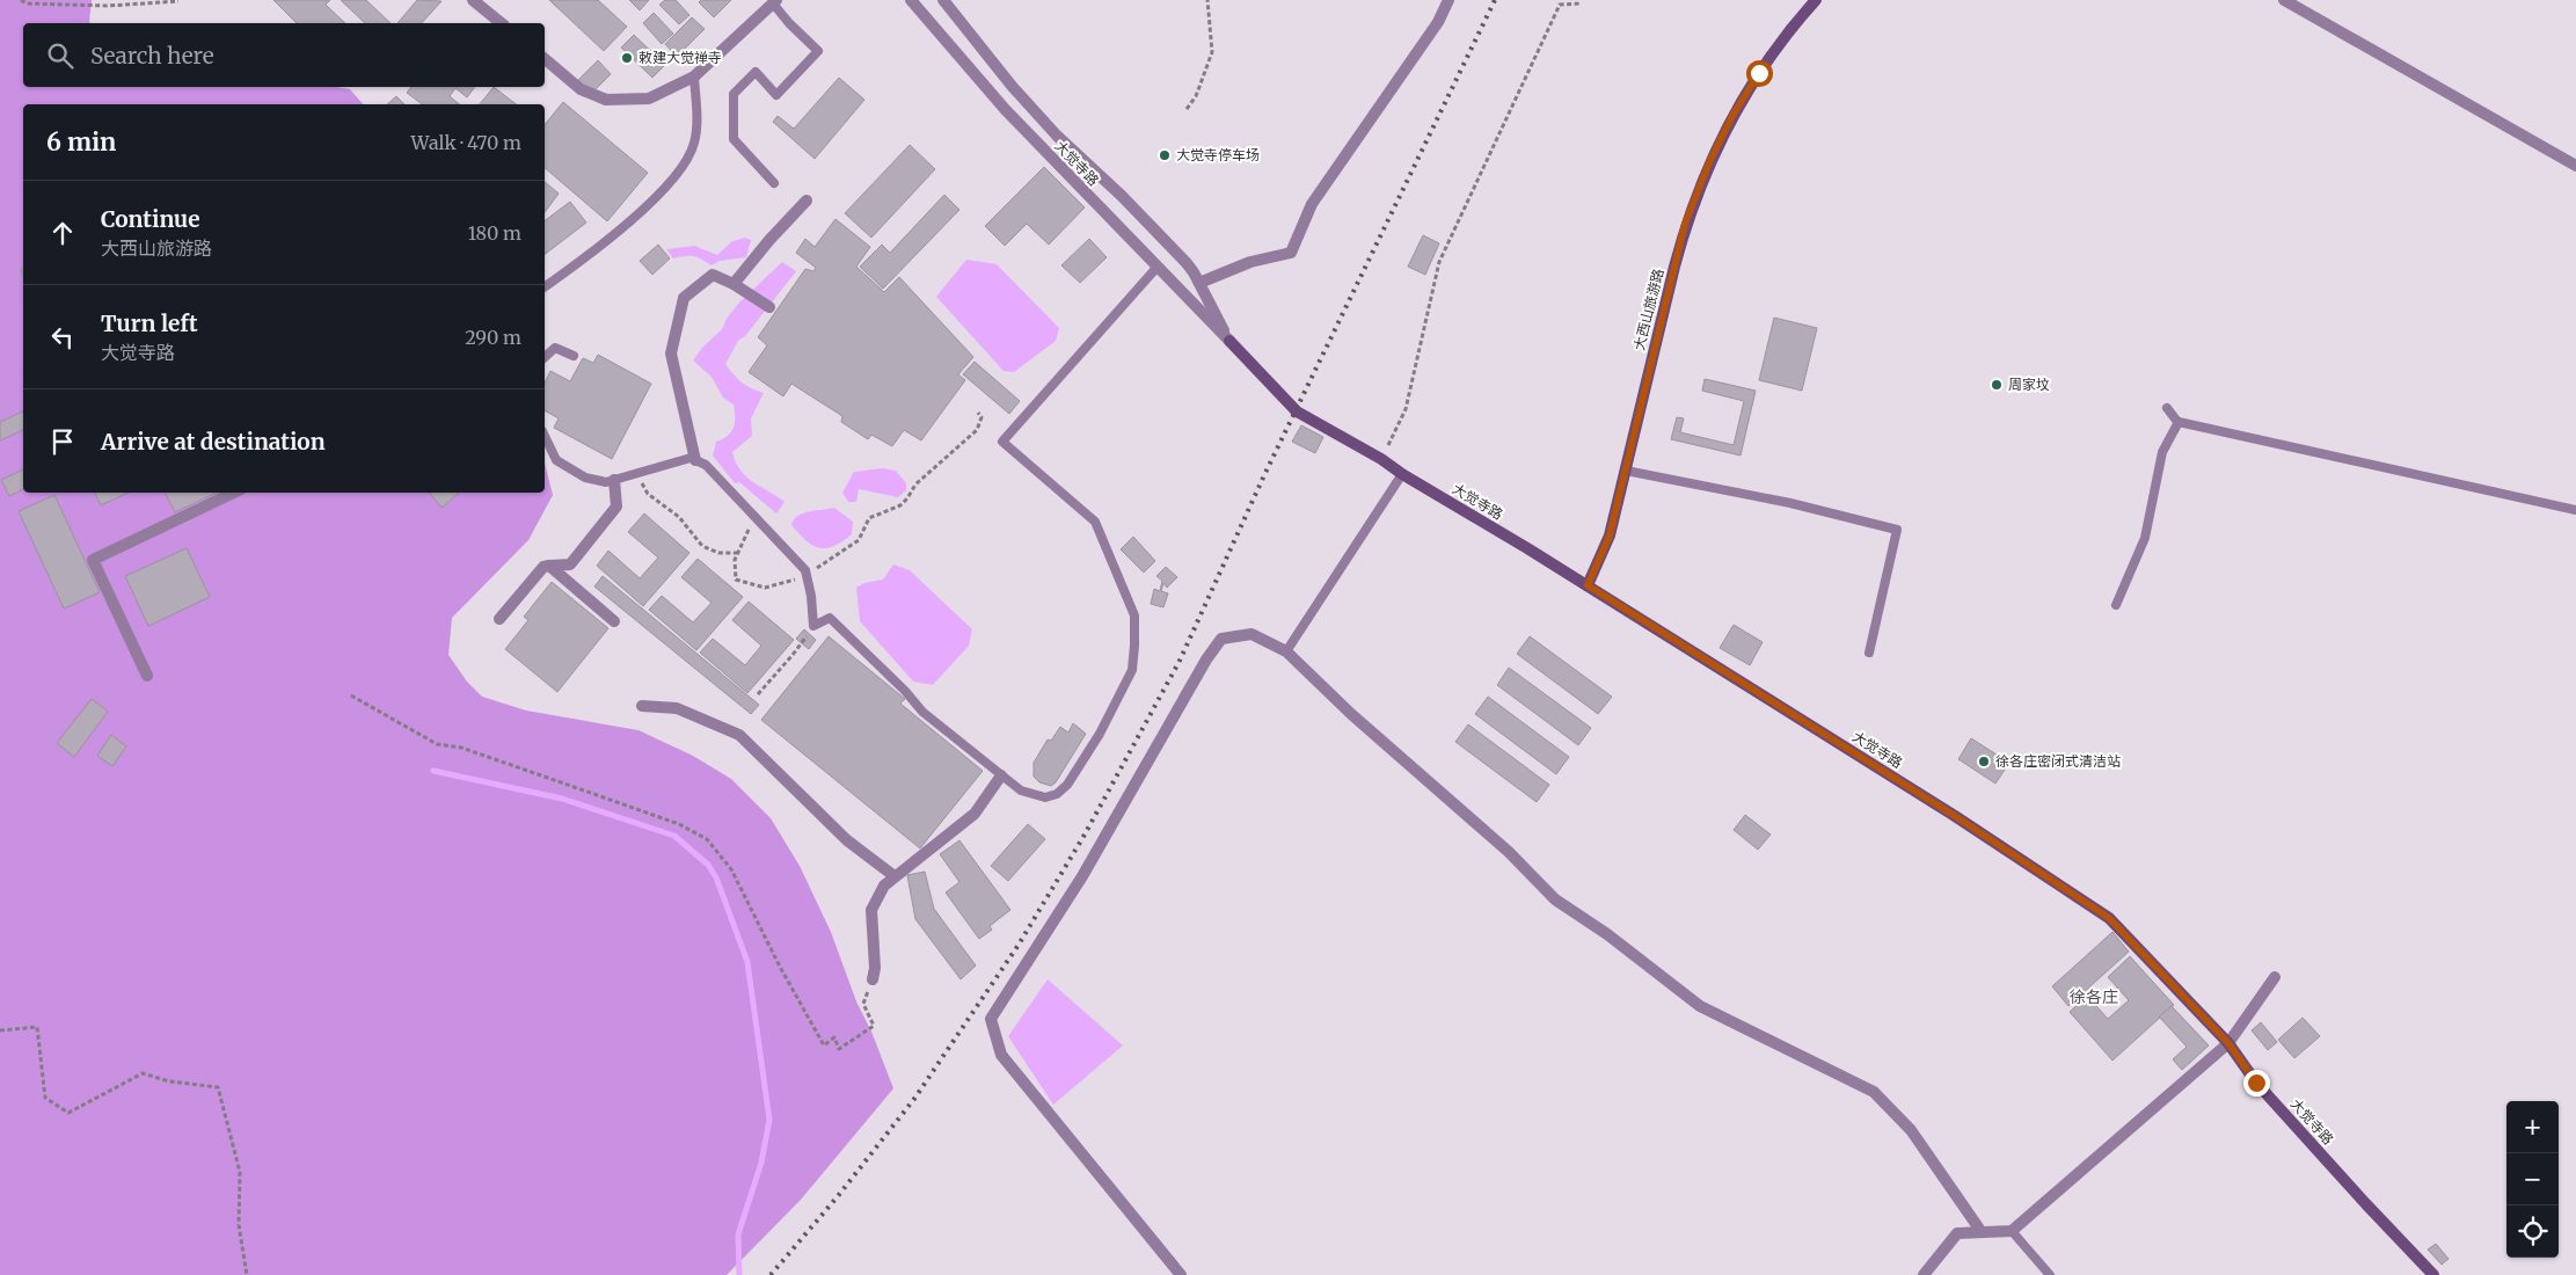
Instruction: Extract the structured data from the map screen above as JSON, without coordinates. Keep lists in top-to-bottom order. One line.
{"streets":{"street":["大觉寺路","大西山旅游路"]},"crossings":[["大觉寺路","大西山旅游路"]],"districts":["徐各庄"],"places":["敕建大觉禅寺","大觉寺停车场","周家坟","徐各庄密闭式清洁站"],"page":{"search":"Search here","heading":["6 min","Walk · 470 m"],"list":[["Continue","大西山旅游路","180 m"],["Turn left","大觉寺路","290 m"],"Arrive at destination"],"map_buttons":["+","−"]}}
